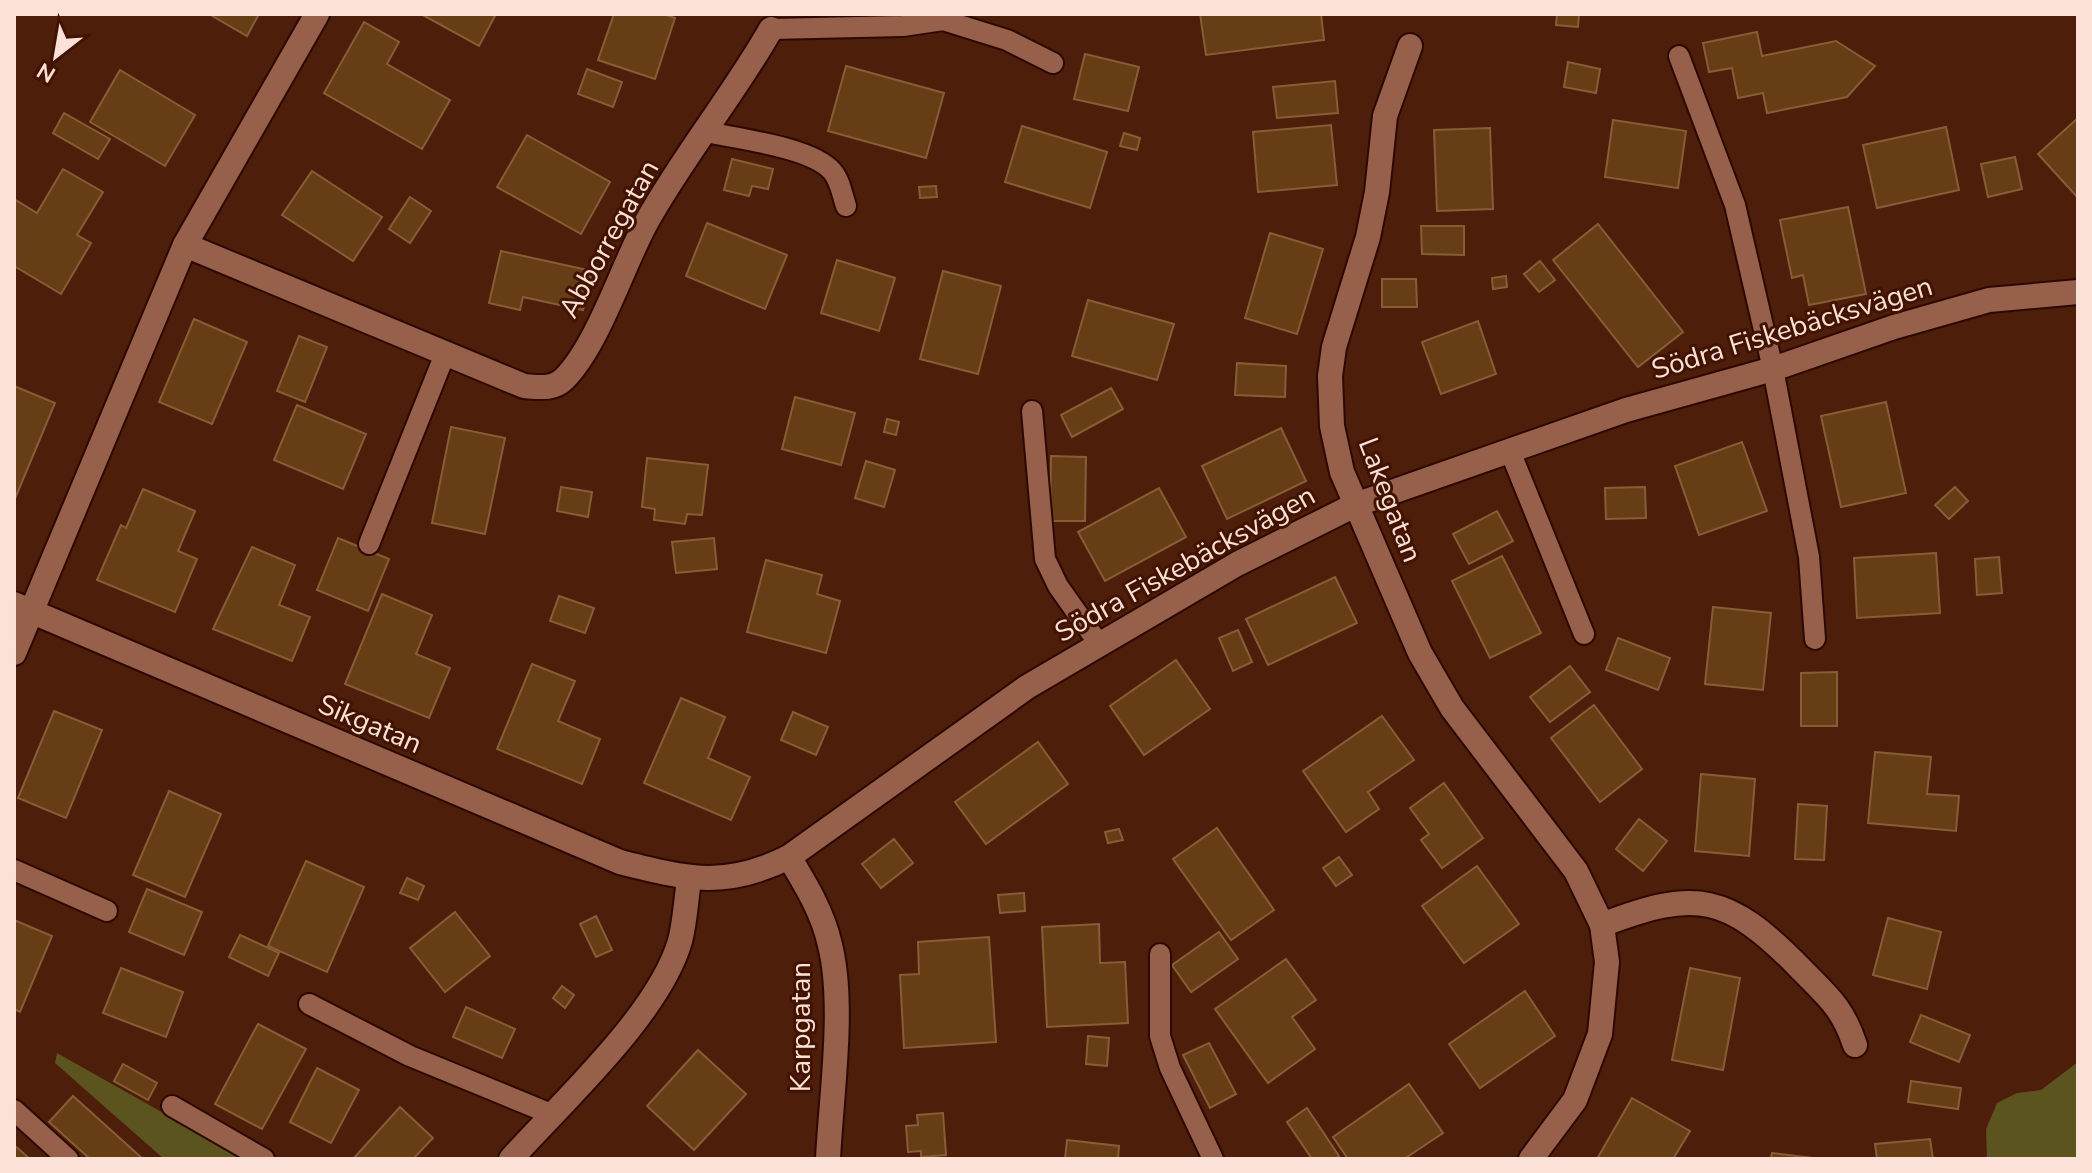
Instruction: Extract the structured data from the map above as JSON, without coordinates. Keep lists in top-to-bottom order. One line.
{"streets":{"street":["Abborregatan","Södra Fiskebäcksvägen","Lakegatan","Sikgatan","Karpgatan"]},"crossings":[["Södra Fiskebäcksvägen","Lakegatan"],["Södra Fiskebäcksvägen","Sikgatan"],["Södra Fiskebäcksvägen","Karpgatan"]],"north":"bottom left"}
